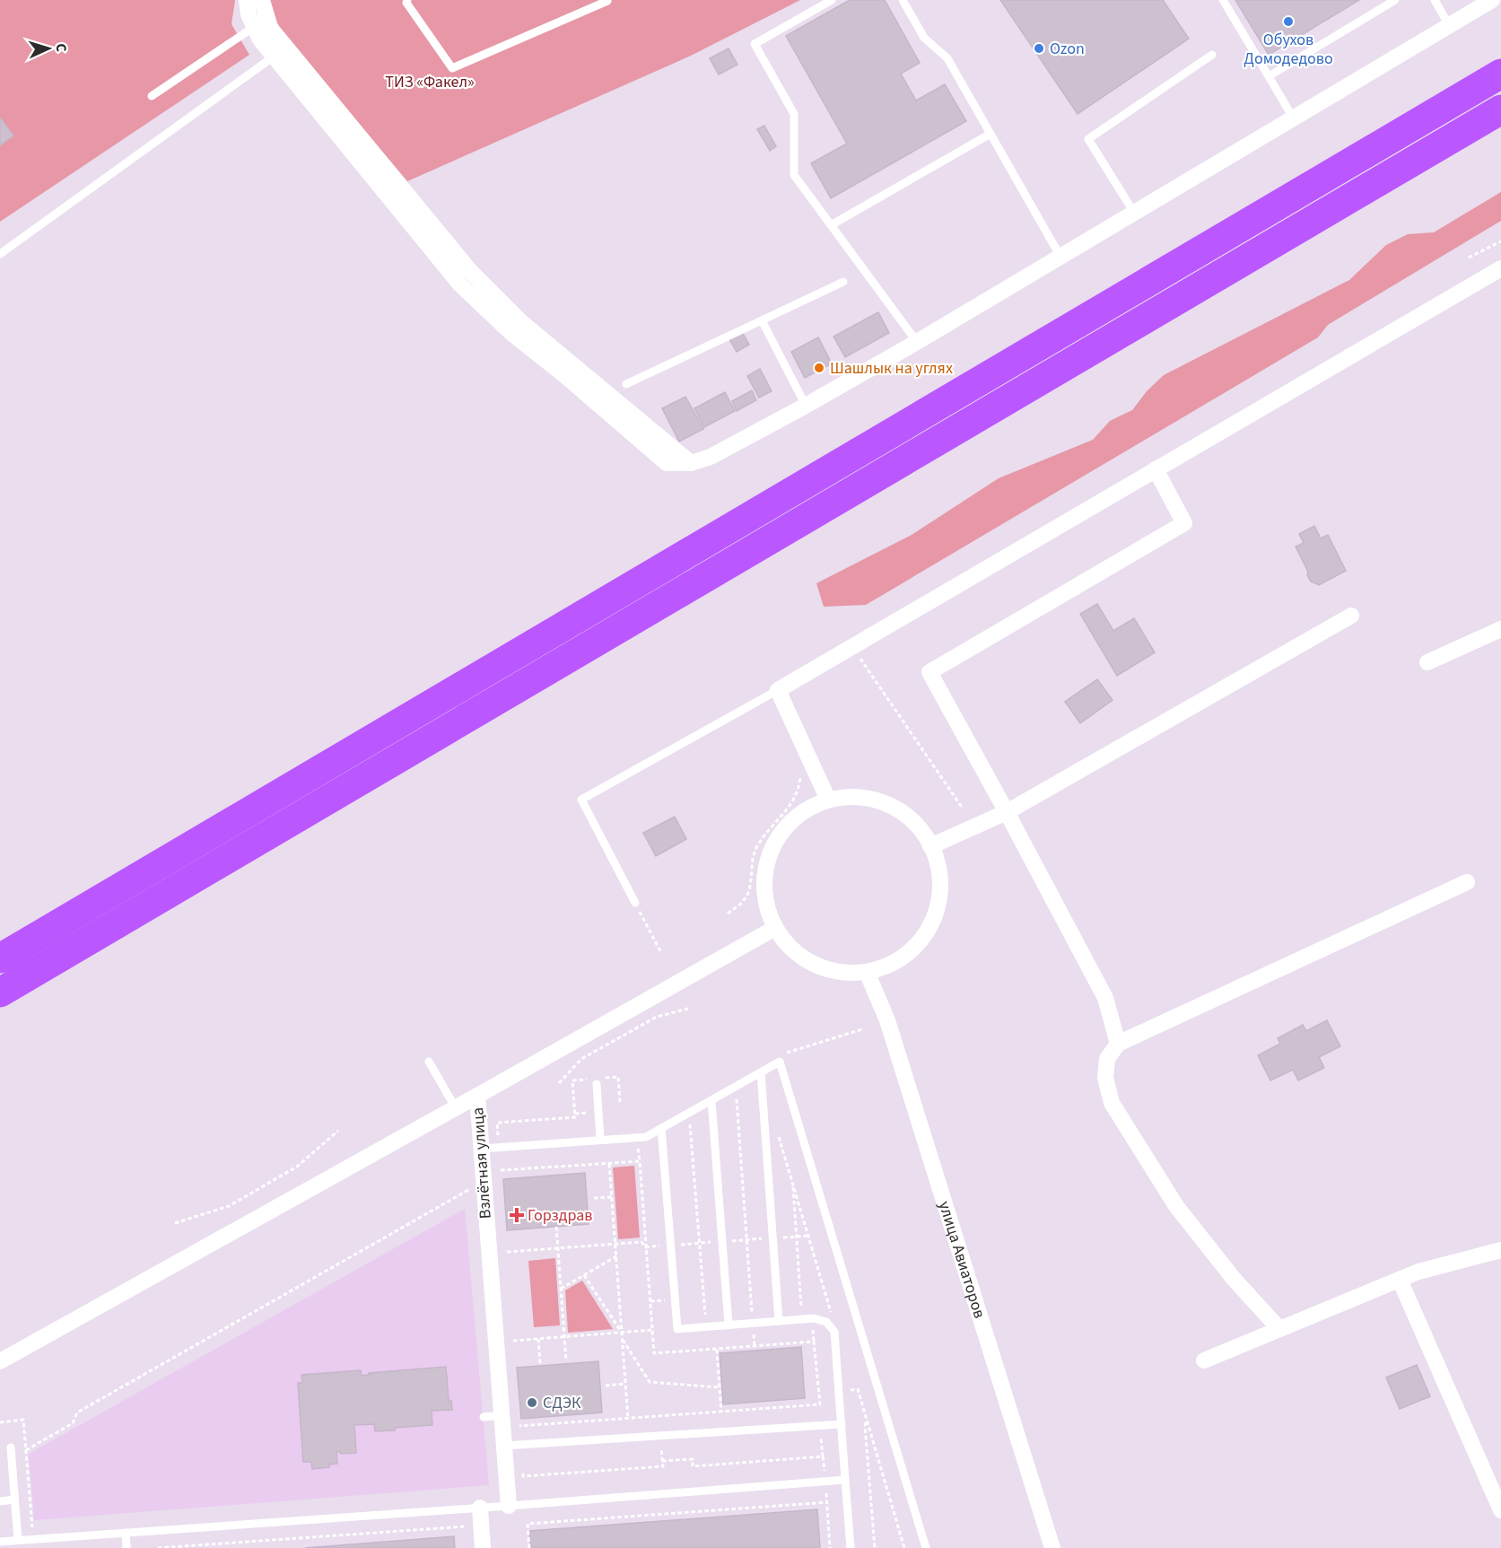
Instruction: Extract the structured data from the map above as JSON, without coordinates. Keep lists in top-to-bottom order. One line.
{"streets":{"street":["Взлётная улица","улица Авиаторов"]},"crossings":[["Взлётная улица","улица Авиаторов"]],"parks":["ТИЗ «Факел»"],"places":{"other":["Обухов Домодедово","Ozon","Шашлык на углях","СДЭК"],"health":["Горздрав"]},"north":"right"}
